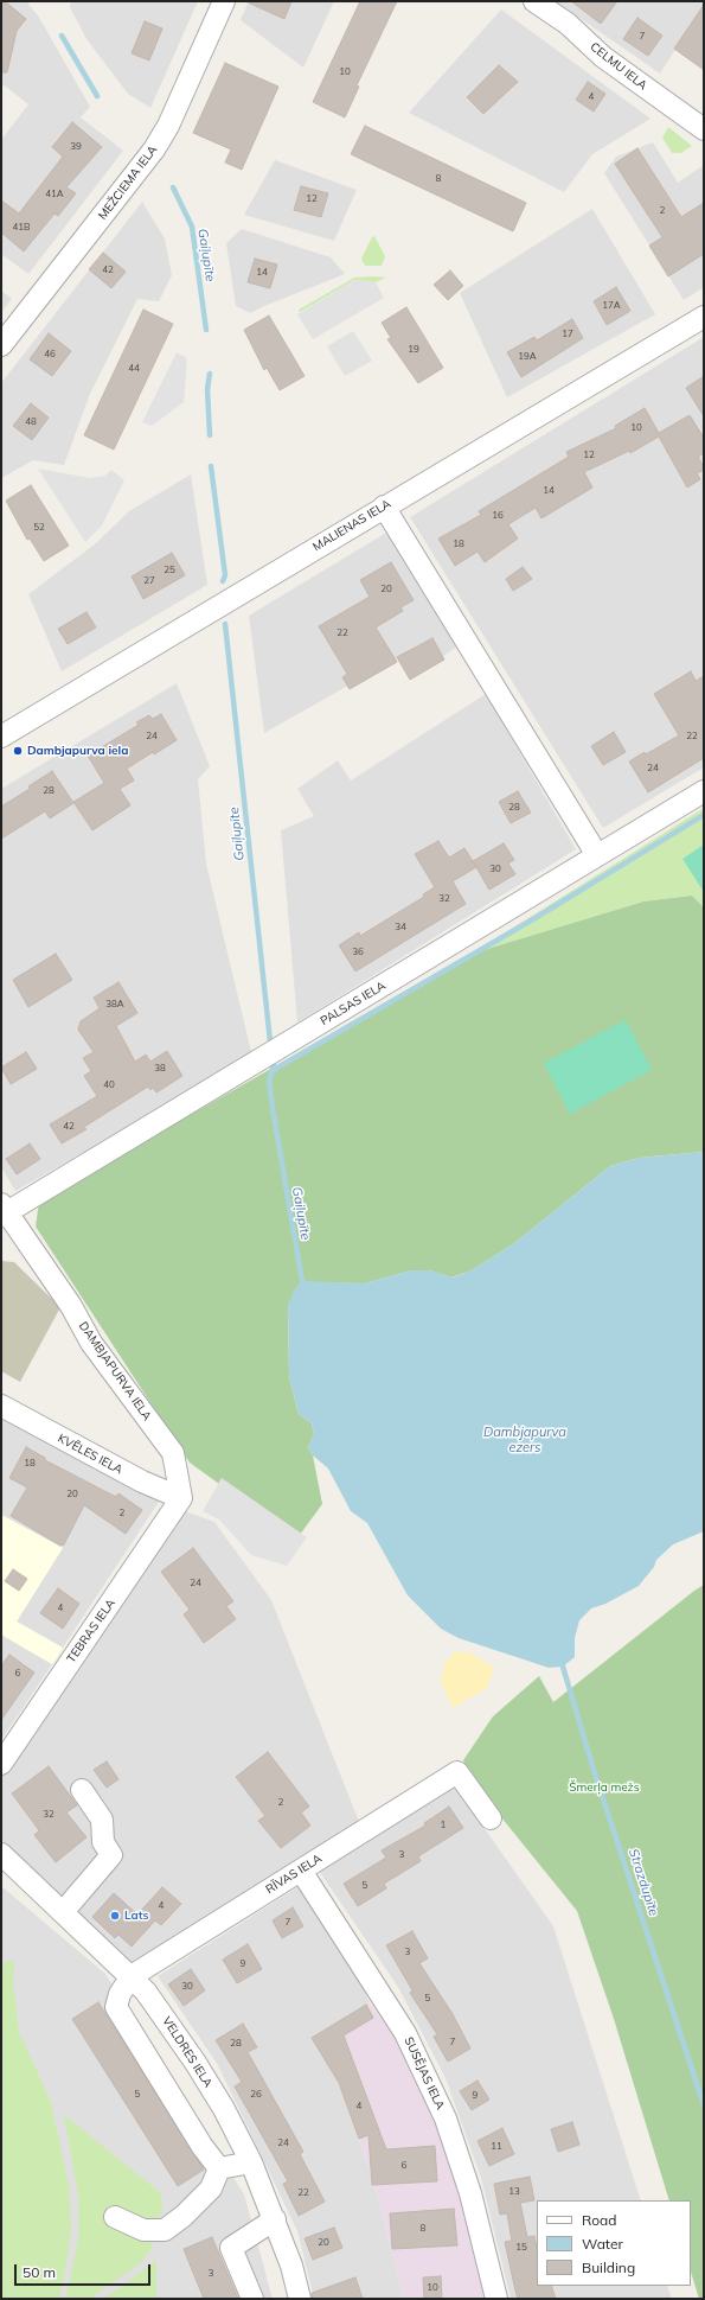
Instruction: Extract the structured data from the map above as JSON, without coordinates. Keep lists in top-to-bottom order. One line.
{"streets":{"street":["CELMU IELA","MEŽCIEMA IELA","MALIENAS IELA","PALSAS IELA","DAMBJAPURVA IELA","KVĒLES IELA","TEBRAS IELA","RĪVAS IELA","VELDRES IELA","SUSĒJAS IELA"]},"crossings":[["PALSAS IELA","DAMBJAPURVA IELA"],["DAMBJAPURVA IELA","KVĒLES IELA"],["DAMBJAPURVA IELA","TEBRAS IELA"],["KVĒLES IELA","TEBRAS IELA"],["RĪVAS IELA","VELDRES IELA"],["RĪVAS IELA","SUSĒJAS IELA"]],"water":["Gaiļupīte","Dambjapurva ezers","Strazdupīte"],"parks":["Šmerļa mežs"],"places":["Dambjapurva iela","Lats"],"house_numbers":["7","10","4","39","8","41A","12","2","41B","42","14","17A","17","19","46","19A","44","48","10","12","14","16","52","18","25","27","20","22","24","22","24","28","28","30","32","34","36","38A","38","40","42","18","20","2","24","4","6","2","32","1","3","5","4","7","3","9","30","5","7","28","5","26","9","4","24","11","6","13","22","8","20","15","3","10"],"legend":["Road","Water","Building"],"scale_bar":"50 m"}
